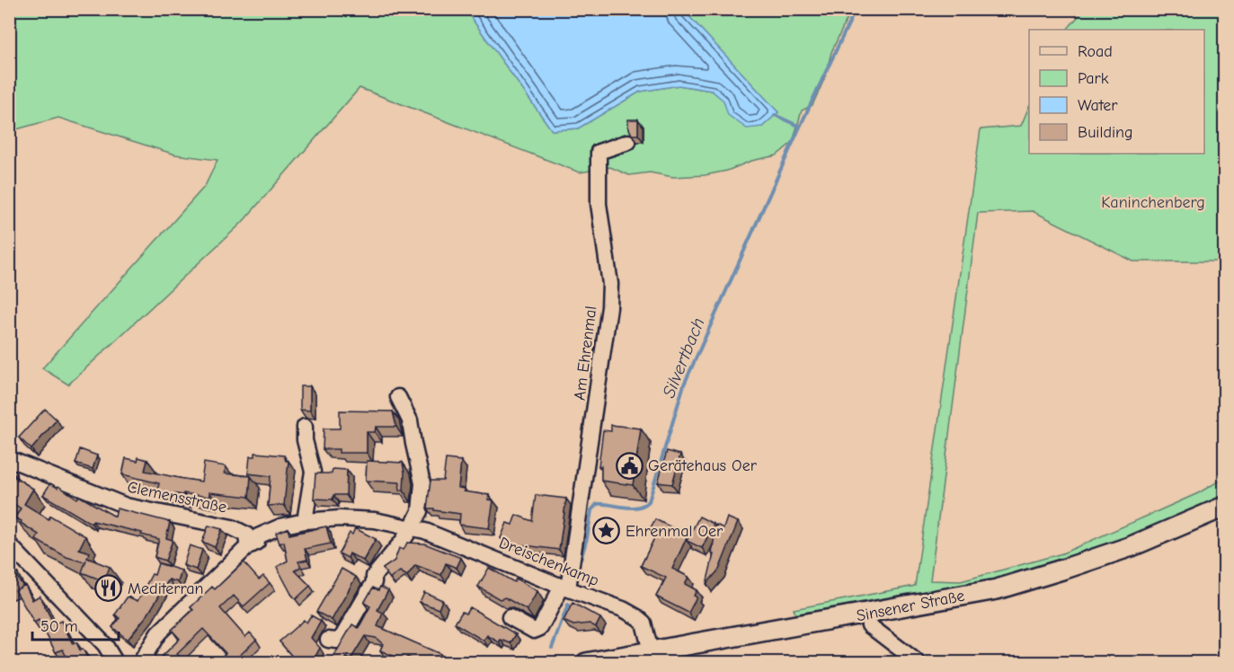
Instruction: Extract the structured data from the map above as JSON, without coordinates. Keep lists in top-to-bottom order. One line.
{"streets":{"main road":["Sinsener Straße"],"street":["Am Ehrenmal","Clemensstraße","Dreischenkamp"]},"crossings":[["Am Ehrenmal","Dreischenkamp"],["Clemensstraße","Dreischenkamp"],["Dreischenkamp","Sinsener Straße"]],"water":["Silvertbach"],"parks":["Kaninchenberg"],"places":{"public building":["Gerätehaus Oer"],"place":["Ehrenmal Oer"],"restaurant":["Mediterran"]},"legend":["Road","Park","Water","Building"],"scale_bar":"50 m"}
